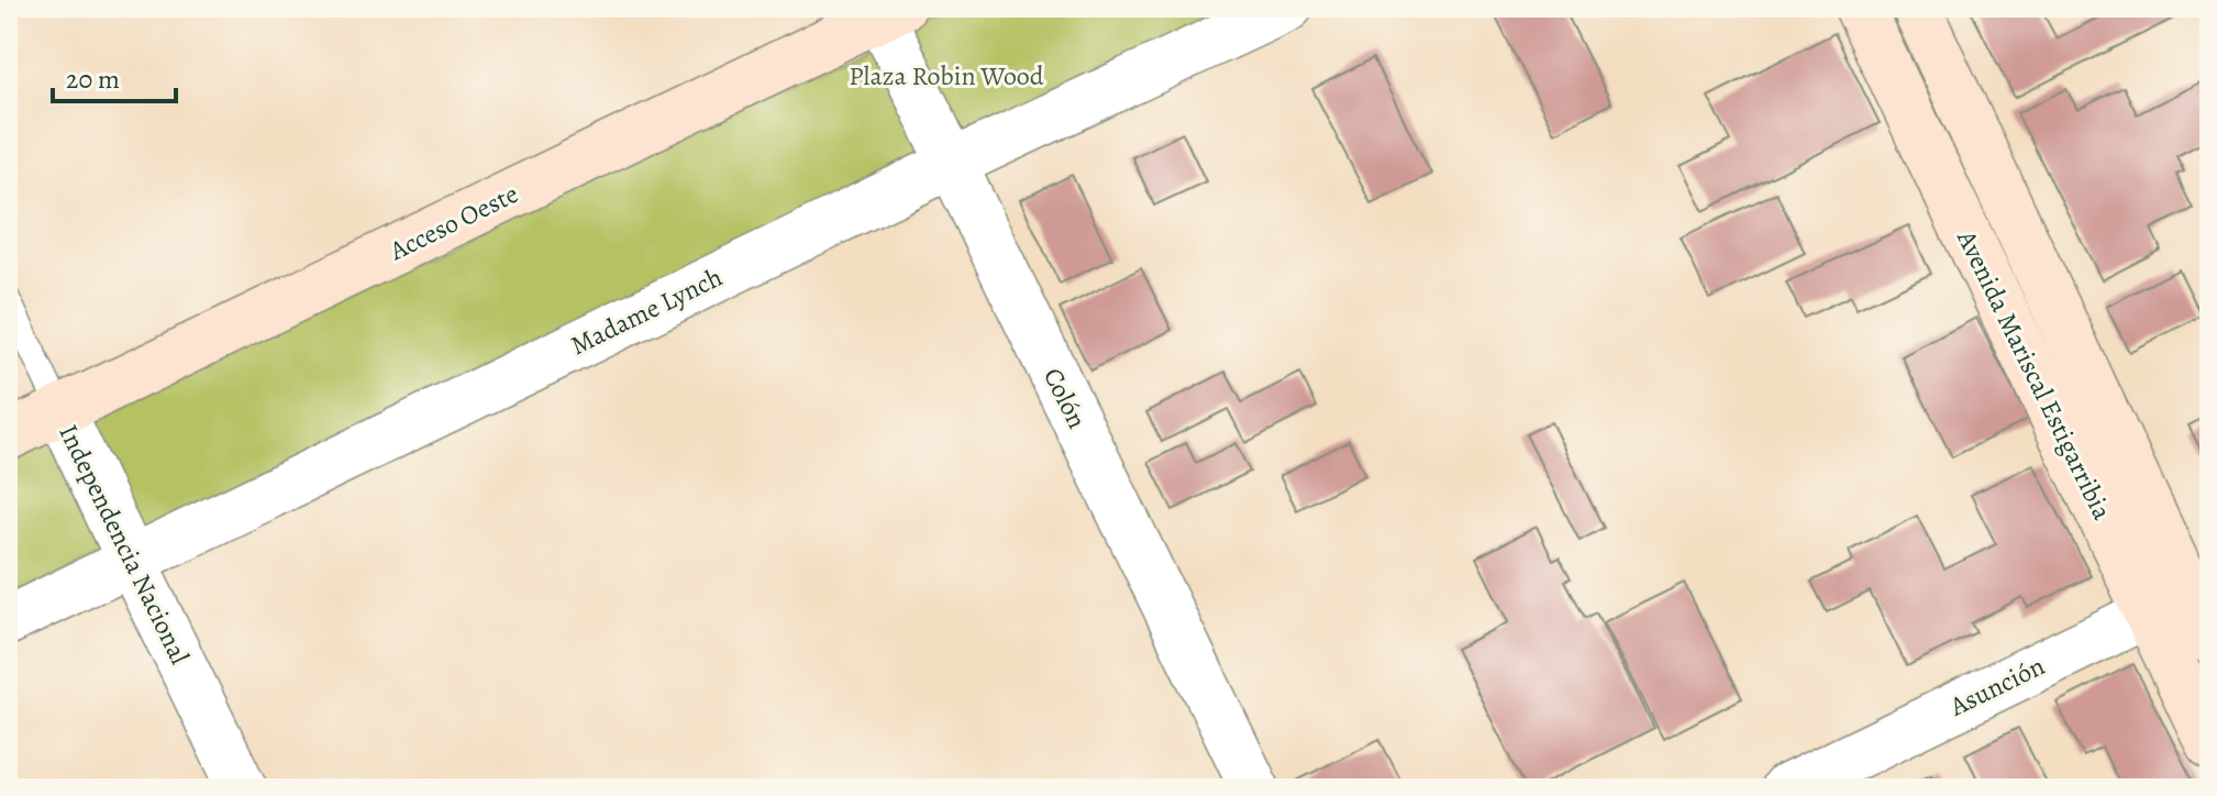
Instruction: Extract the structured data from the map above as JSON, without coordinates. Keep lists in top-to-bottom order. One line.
{"streets":{"main road":["Acceso Oeste","Avenida Mariscal Estigarribia"],"street":["Madame Lynch","Colón","Independencia Nacional","Asunción"]},"crossings":[["Acceso Oeste","Colón"],["Acceso Oeste","Independencia Nacional"],["Madame Lynch","Colón"],["Madame Lynch","Independencia Nacional"],["Avenida Mariscal Estigarribia","Asunción"]],"parks":["Plaza Robin Wood"],"scale_bar":"20 m"}
